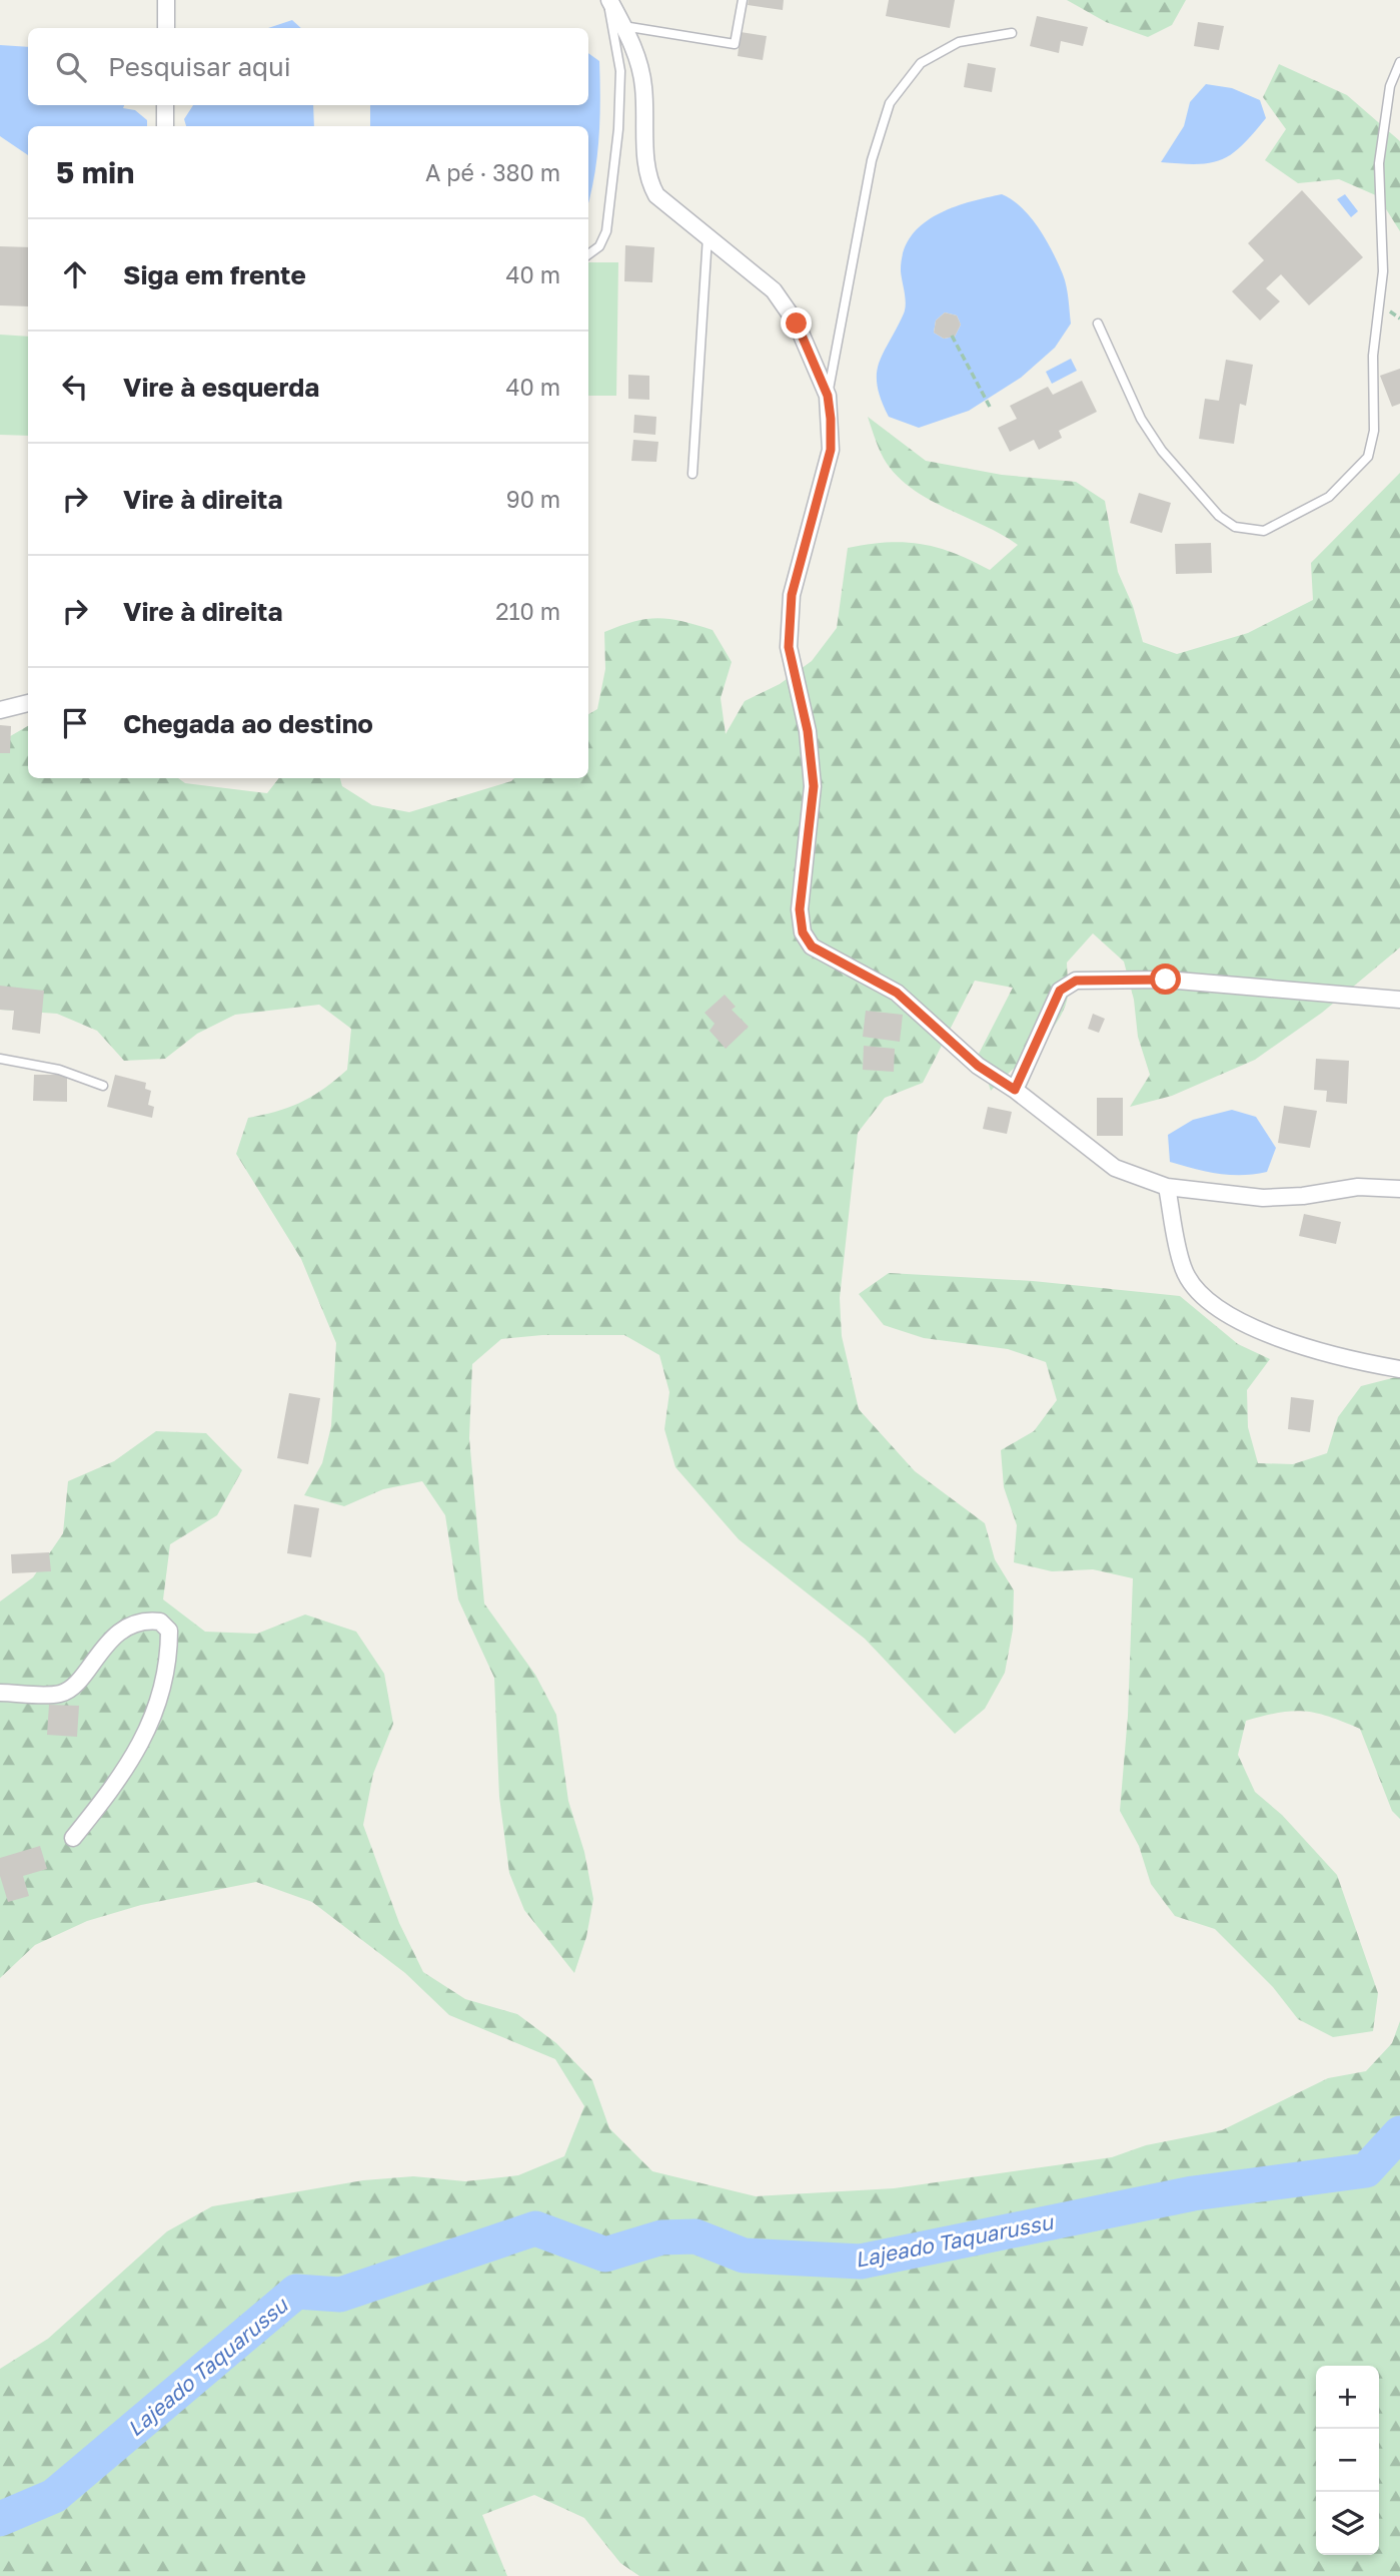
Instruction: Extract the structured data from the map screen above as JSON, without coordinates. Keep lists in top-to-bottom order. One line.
{"water":["Lajeado Taquarussu"],"page":{"search":"Pesquisar aqui","heading":["5 min","A pé · 380 m"],"list":[["Siga em frente","40 m"],["Vire à esquerda","40 m"],["Vire à direita","90 m"],["Vire à direita","210 m"],"Chegada ao destino"],"map_buttons":["+","−"]}}
